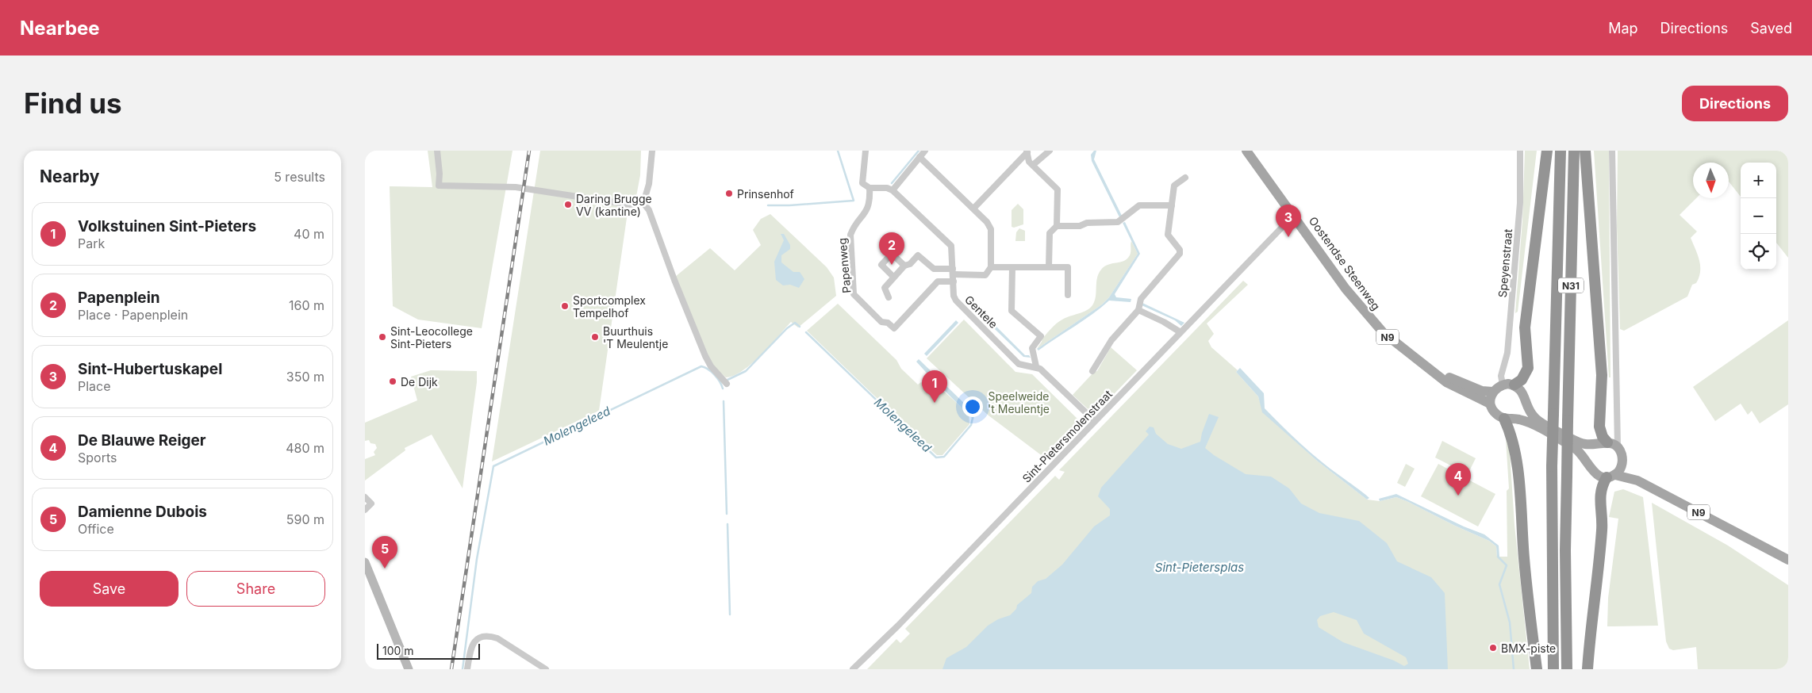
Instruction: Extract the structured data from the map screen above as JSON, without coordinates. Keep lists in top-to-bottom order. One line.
{"streets":{"highway":["N31"],"main road":["Oostendse Steenweg","N9"],"street":["Speyenstraat","Papenweg","Gentele","Sint-Pietersmolenstraat"]},"crossings":[["Oostendse Steenweg","N9"],["Oostendse Steenweg","Sint-Pietersmolenstraat"],["Papenweg","Gentele"]],"water":["Molengeleed","Sint-Pietersplas"],"parks":["Speelweide 't Meulentje"],"places":["Prinsenhof","Daring Brugge VV (kantine)","Sportcomplex Tempelhof","Sint-Leocollege Sint-Pieters","Buurthuis 'T Meulentje","De Dijk","BMX-piste"],"scale_bar":"100 m","north":"bottom","page":{"header":"Nearbee","nav":["Map","Directions","Saved"],"buttons":["Directions",["Save","Share"]],"title":"Find us","heading":["Nearby","5 results"],"map_buttons":["+","−"],"list":[{"mark":"1","name":"Volkstuinen Sint-Pieters","note":"Park","value":"40 m"},{"mark":"2","name":"Papenplein","note":"Place · Papenplein","value":"160 m"},{"mark":"3","name":"Sint-Hubertuskapel","note":"Place","value":"350 m"},{"mark":"4","name":"De Blauwe Reiger","note":"Sports","value":"480 m"},{"mark":"5","name":"Damienne Dubois","note":"Office","value":"590 m"}],"pins":["3","2","1","4","5"],"scale":"100 m"}}
